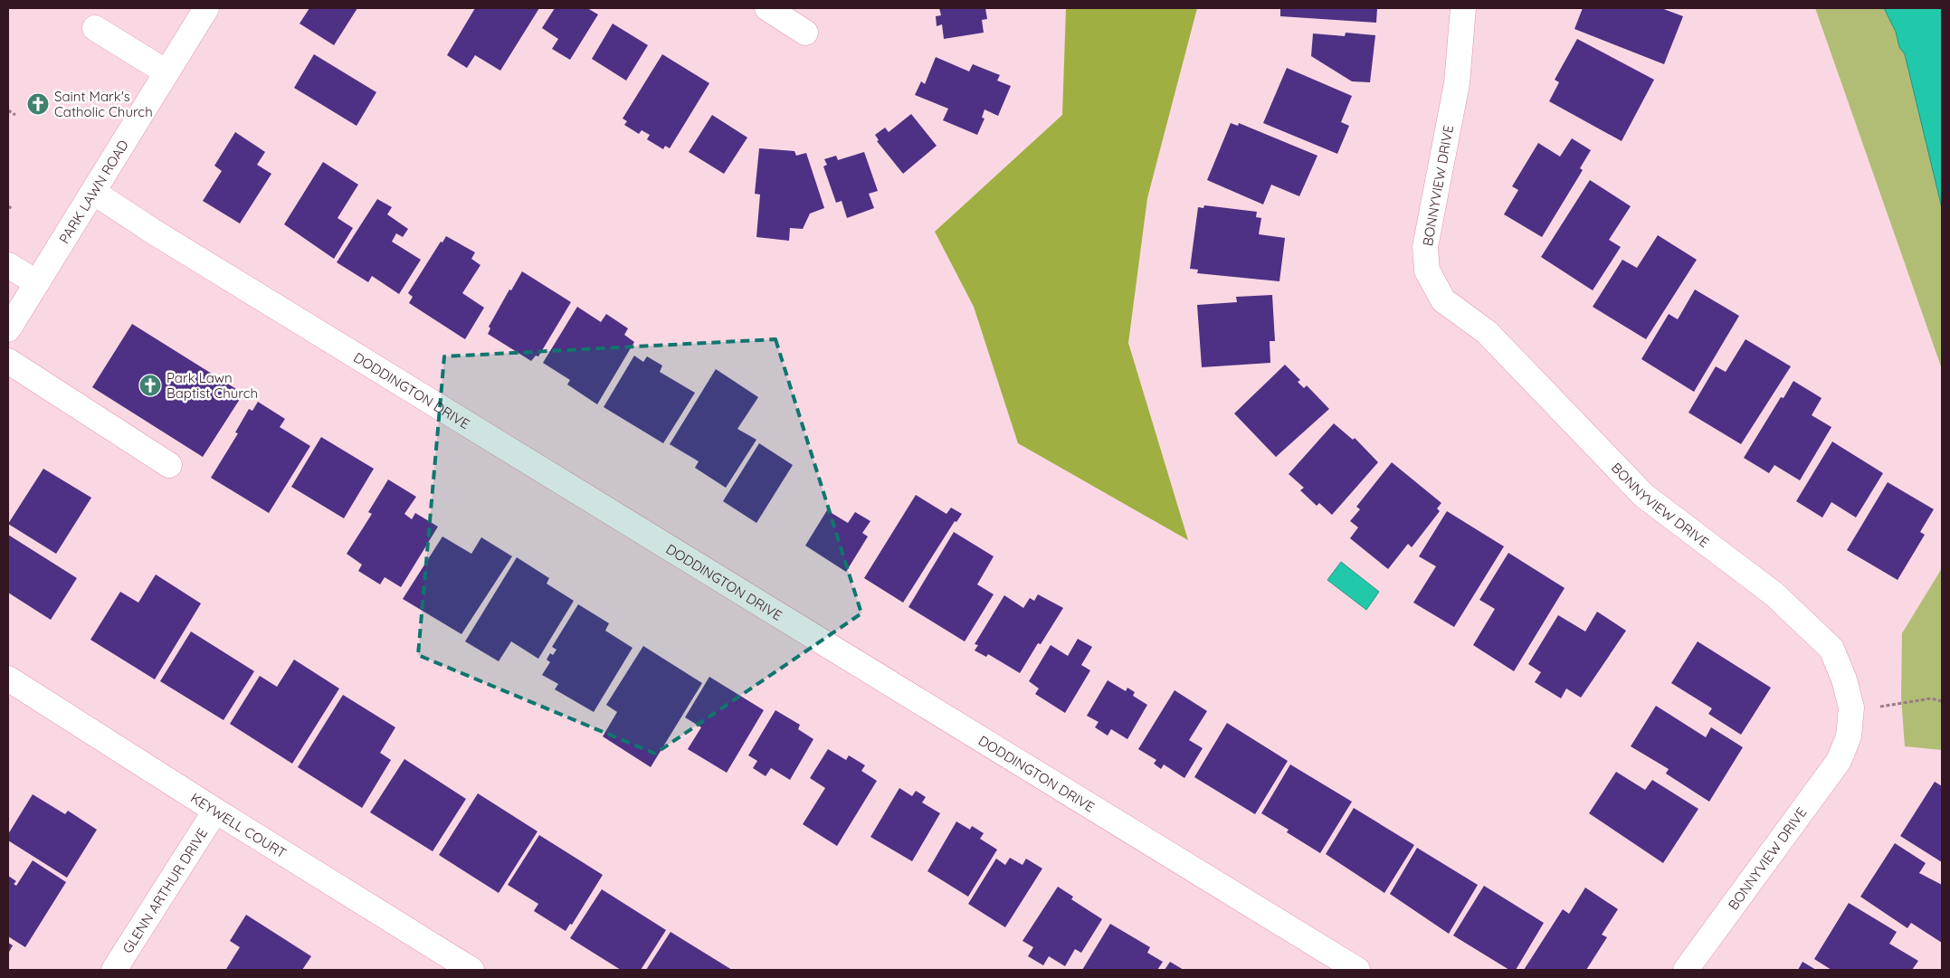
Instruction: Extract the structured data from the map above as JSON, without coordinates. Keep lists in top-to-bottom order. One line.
{"streets":{"street":["BONNYVIEW DRIVE","PARK LAWN ROAD","DODDINGTON DRIVE","KEYWELL COURT","GLENN ARTHUR DRIVE"]},"crossings":[["PARK LAWN ROAD","DODDINGTON DRIVE"],["KEYWELL COURT","GLENN ARTHUR DRIVE"]],"places":{"church":["Saint Mark's Catholic Church","Park Lawn Baptist Church"]}}
